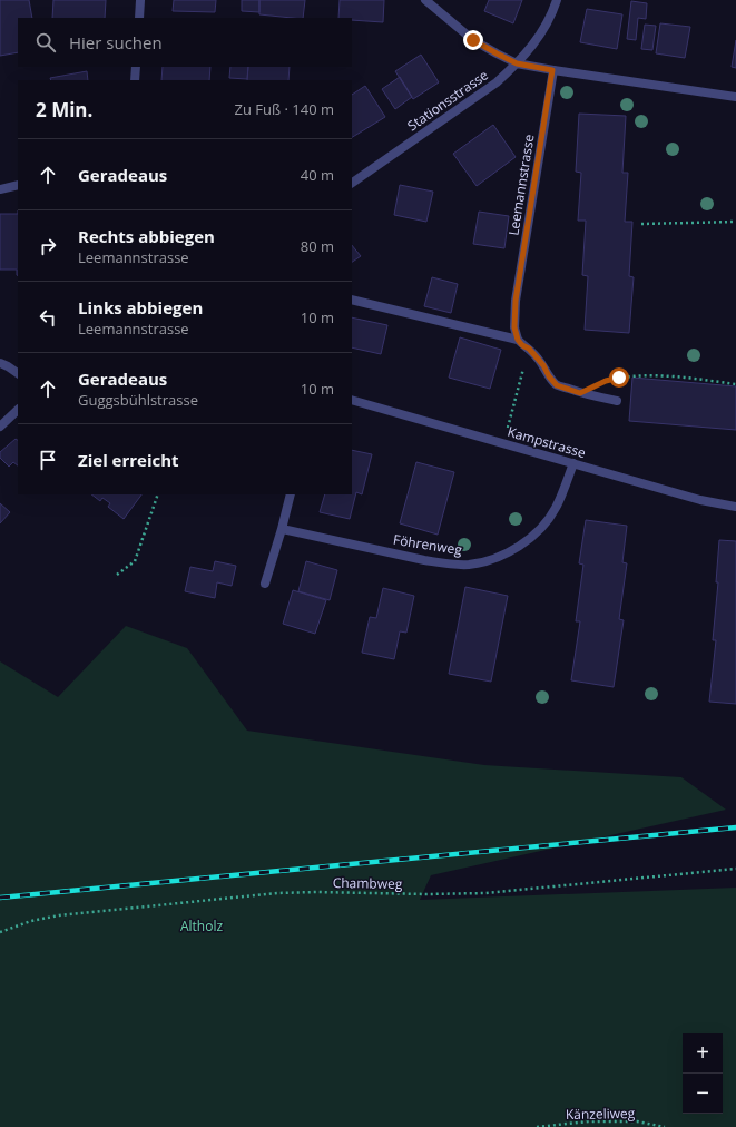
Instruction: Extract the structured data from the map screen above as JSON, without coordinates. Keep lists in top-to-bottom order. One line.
{"streets":{"street":["Stationsstrasse","Leemannstrasse","Kampstrasse","Föhrenweg"],"path":["Chambweg","Känzeliweg"]},"crossings":[["Kampstrasse","Föhrenweg"]],"parks":["Altholz"],"page":{"search":"Hier suchen","heading":["2 Min.","Zu Fuß · 140 m"],"list":[["Geradeaus","40 m"],["Rechts abbiegen","Leemannstrasse","80 m"],["Links abbiegen","Leemannstrasse","10 m"],["Geradeaus","Guggsbühlstrasse","10 m"],"Ziel erreicht"],"map_buttons":["+","−"]}}
